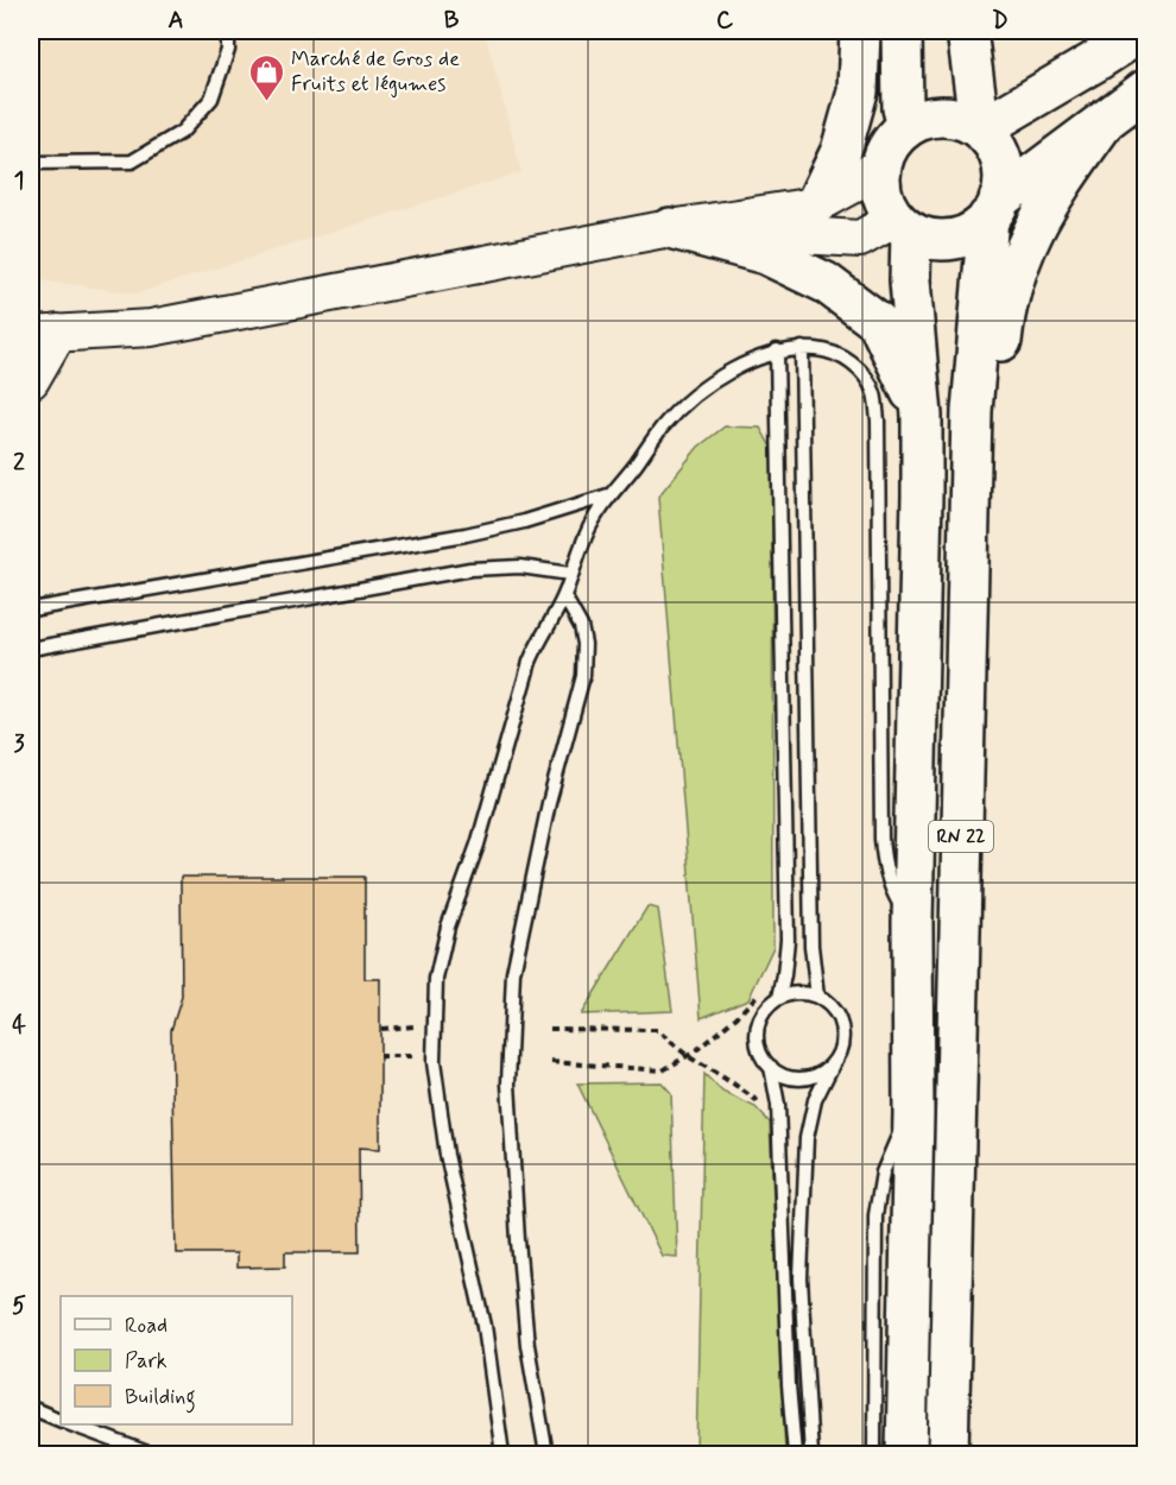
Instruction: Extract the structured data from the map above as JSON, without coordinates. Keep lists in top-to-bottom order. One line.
{"streets":{"main road":["RN 22"]},"places":{"shop":["Marché de Gros de Fruits et légumes"]},"legend":["Road","Park","Building"],"grid":{"columns":["A","B","C","D"],"rows":["1","2","3","4","5"]}}
